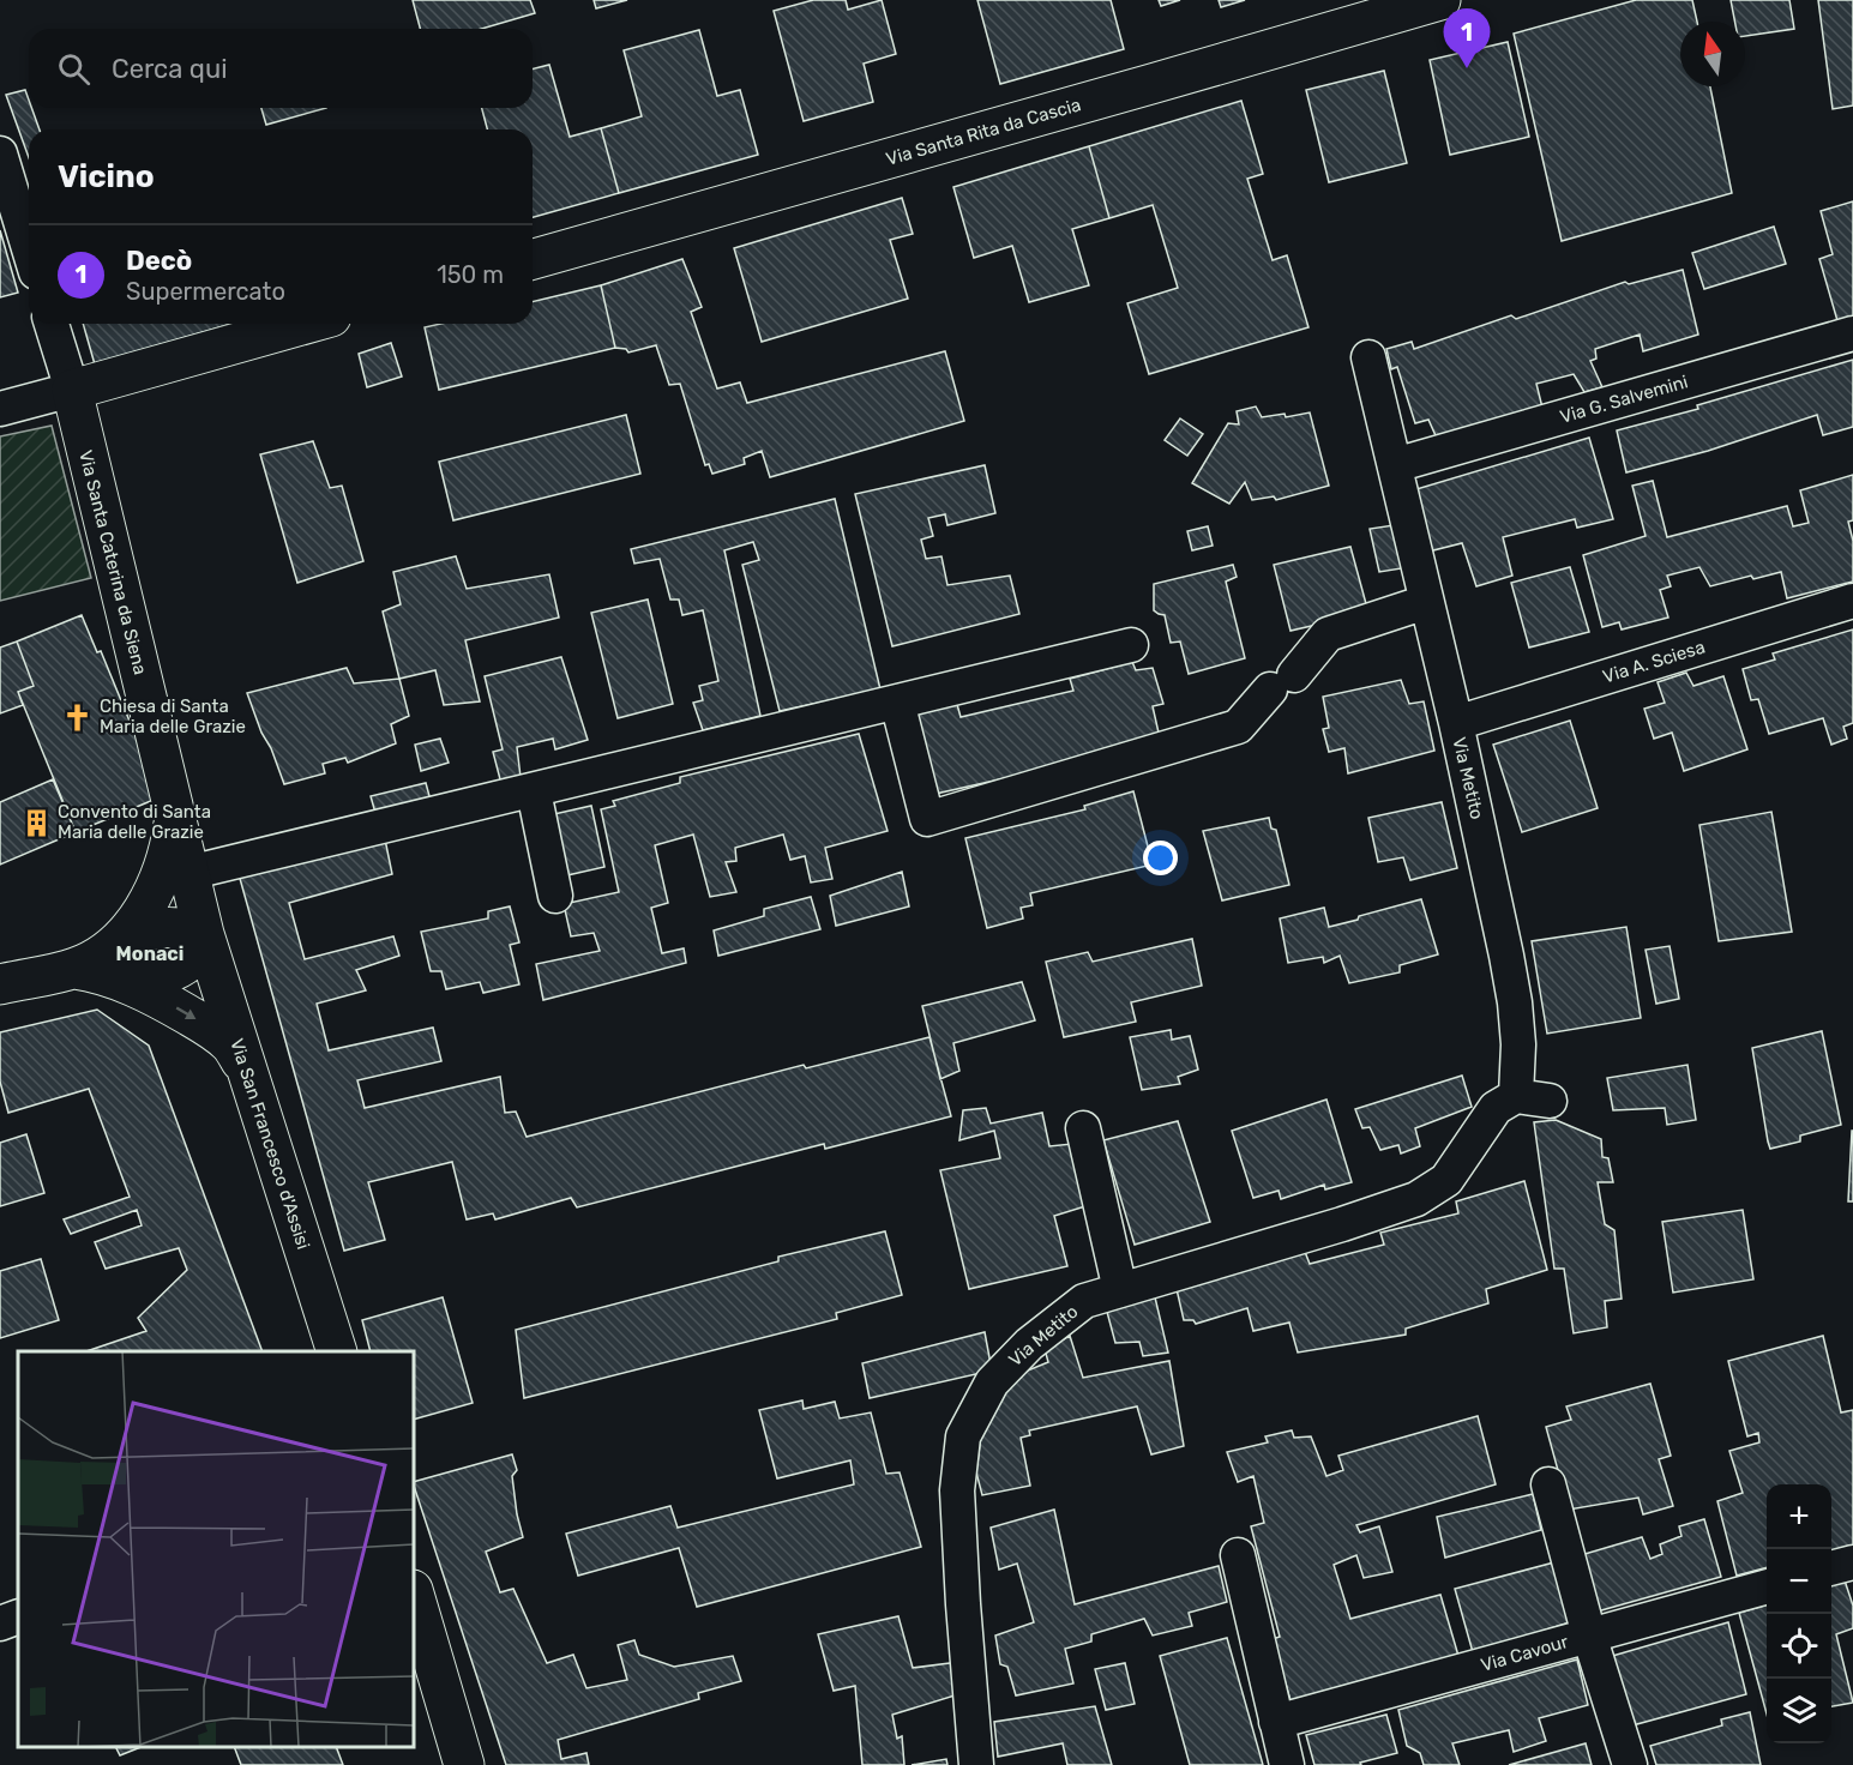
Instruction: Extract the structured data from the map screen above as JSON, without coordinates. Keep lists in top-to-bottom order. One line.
{"streets":{"street":["Via Santa Rita da Cascia","Via G. Salvemini","Via Santa Caterina da Siena","Via A. Sciesa","Via Metito","Via San Francesco d'Assisi","Via Cavour"]},"crossings":[["Via G. Salvemini","Via Metito"],["Via Santa Caterina da Siena","Via San Francesco d'Assisi"],["Via A. Sciesa","Via Metito"]],"districts":["Monaci"],"places":{"church":["Chiesa di Santa Maria delle Grazie"],"building":["Convento di Santa Maria delle Grazie"]},"north":"top","page":{"pins":"1","search":"Cerca qui","heading":"Vicino","list":[{"mark":"1","name":"Decò","note":"Supermercato","value":"150 m"}],"map_buttons":["+","−"]}}
